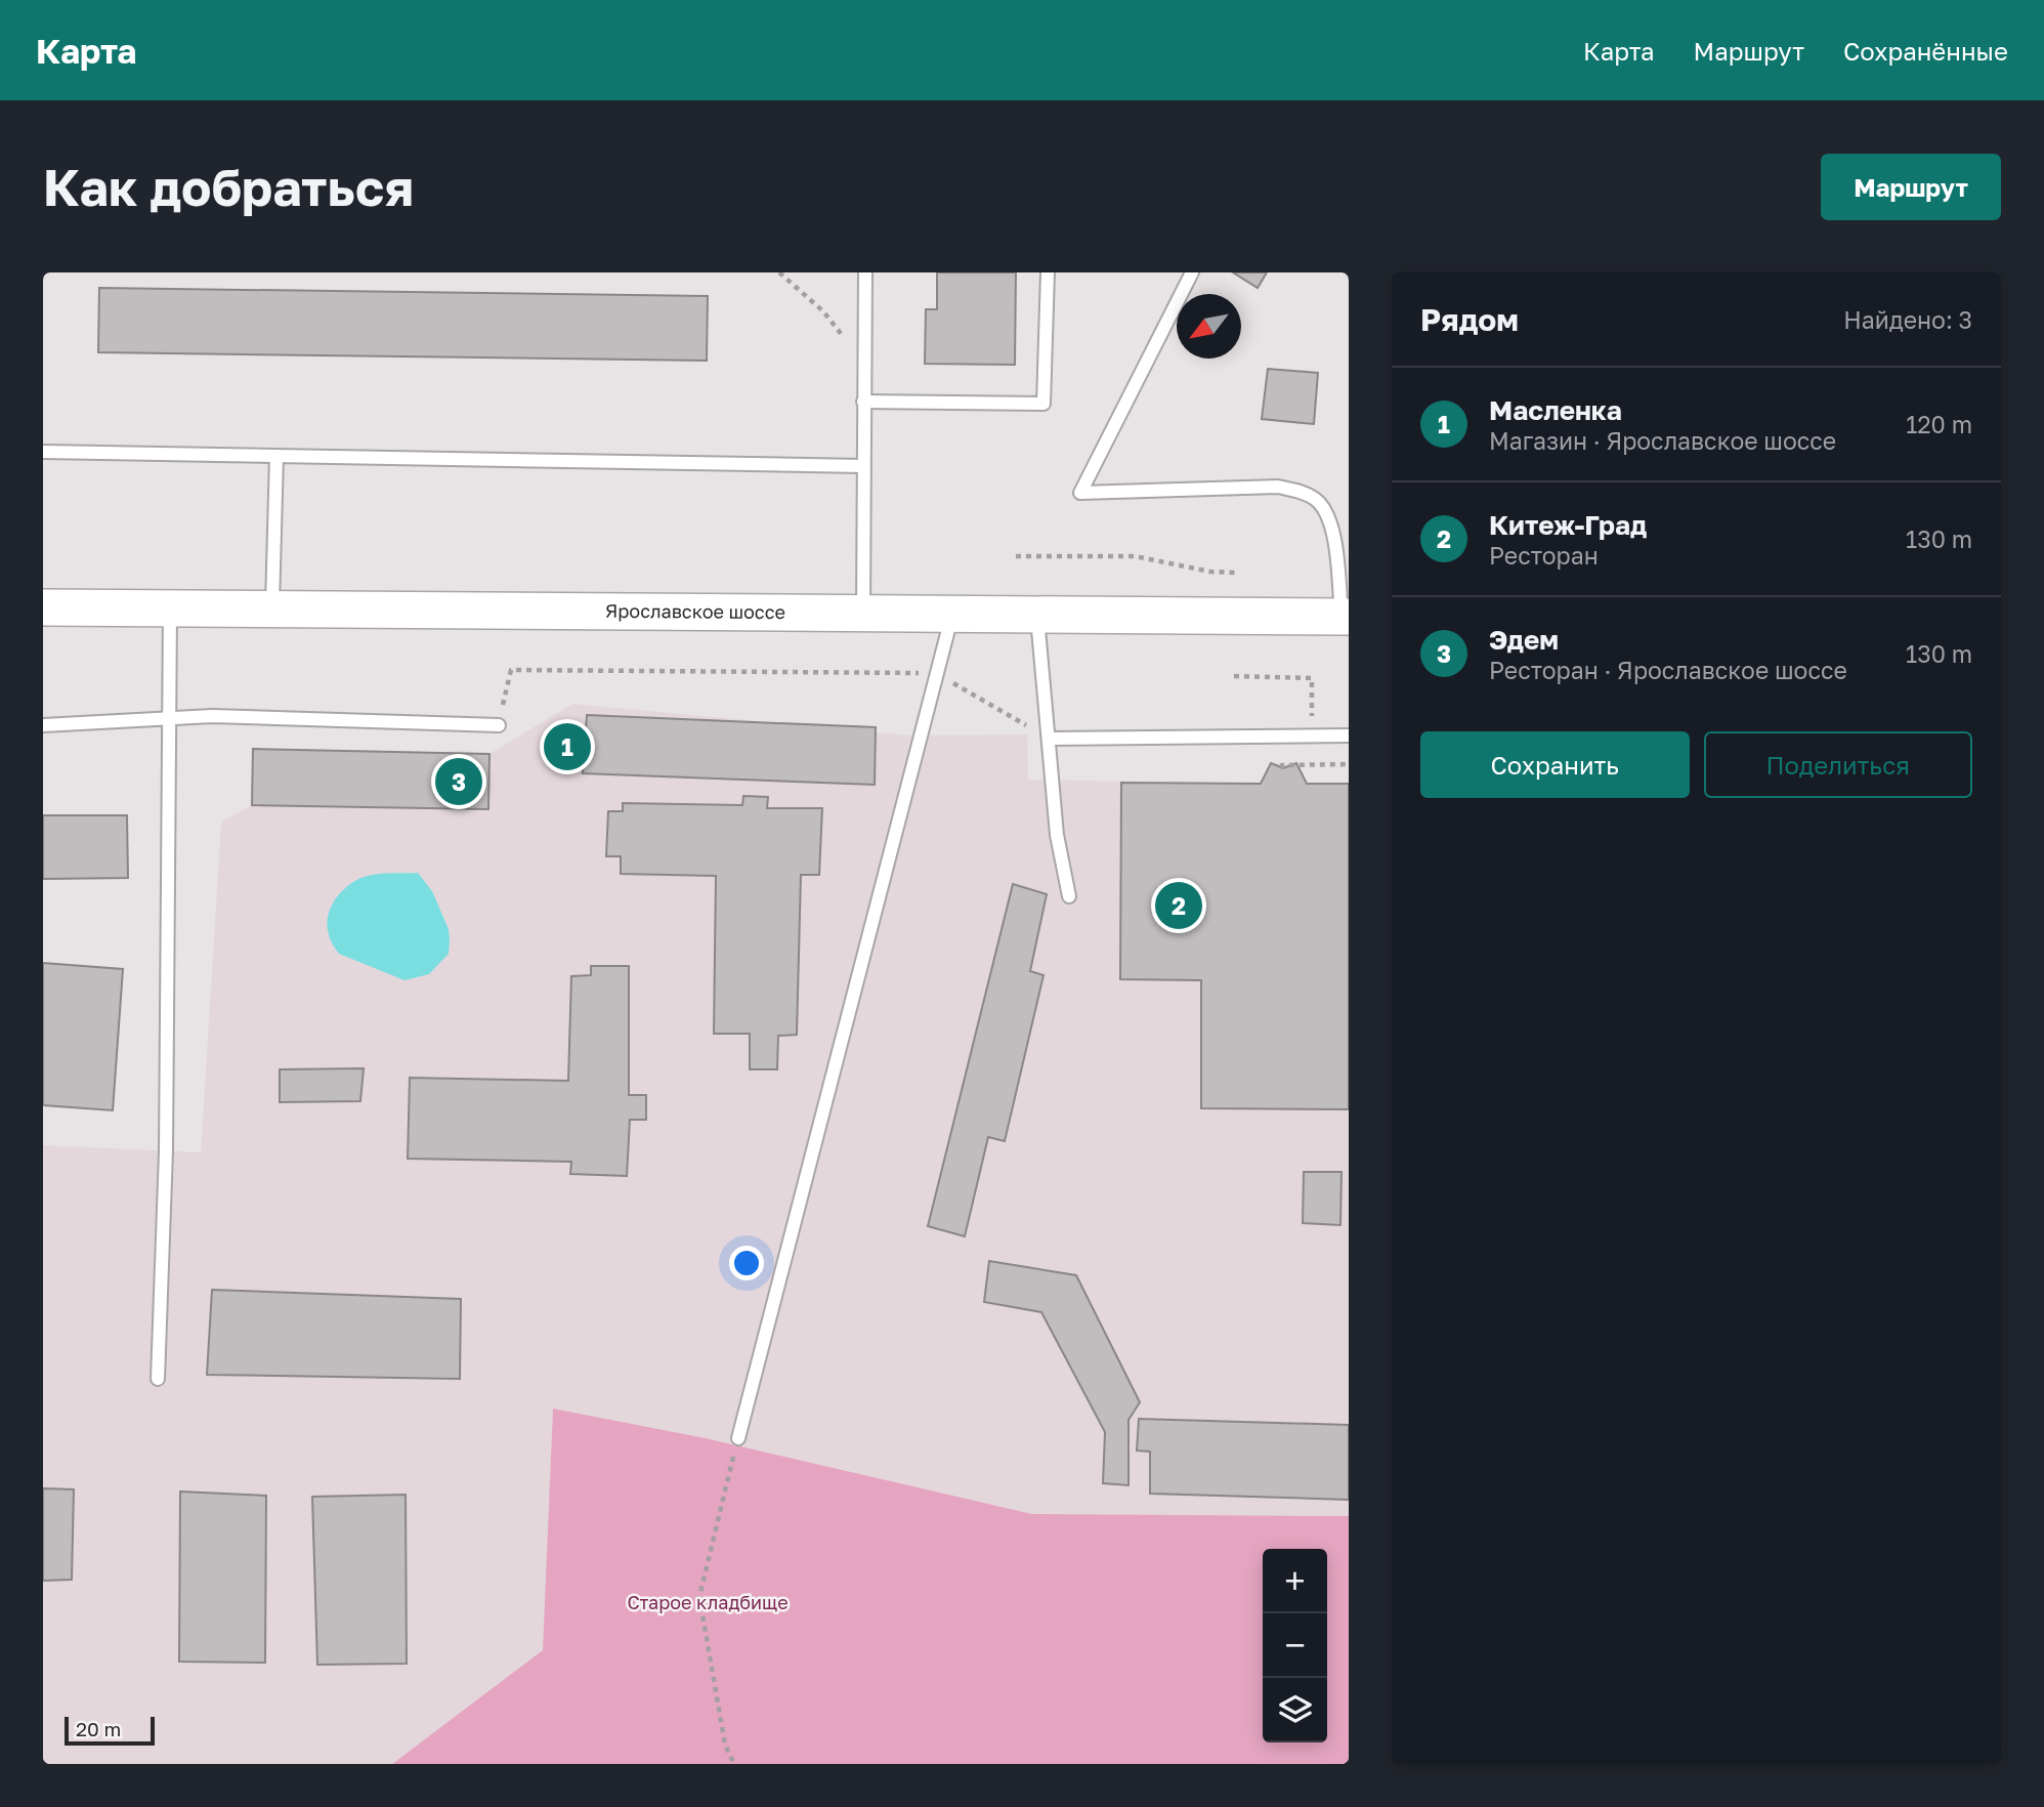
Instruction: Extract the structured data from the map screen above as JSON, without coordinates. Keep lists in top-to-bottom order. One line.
{"streets":{"main road":["Ярославское шоссе"]},"parks":["Старое кладбище"],"scale_bar":"20 m","north":"bottom left","page":{"header":"Карта","nav":["Карта","Маршрут","Сохранённые"],"buttons":["Маршрут",["Сохранить","Поделиться"]],"title":"Как добраться","heading":["Рядом","Найдено: 3"],"list":[{"mark":"1","name":"Масленка","note":"Магазин · Ярославское шоссе","value":"120 m"},{"mark":"2","name":"Китеж-Град","note":"Ресторан","value":"130 m"},{"mark":"3","name":"Эдем","note":"Ресторан · Ярославское шоссе","value":"130 m"}],"pins":["1","3","2"],"map_buttons":["+","−"],"scale":"20 m"}}
